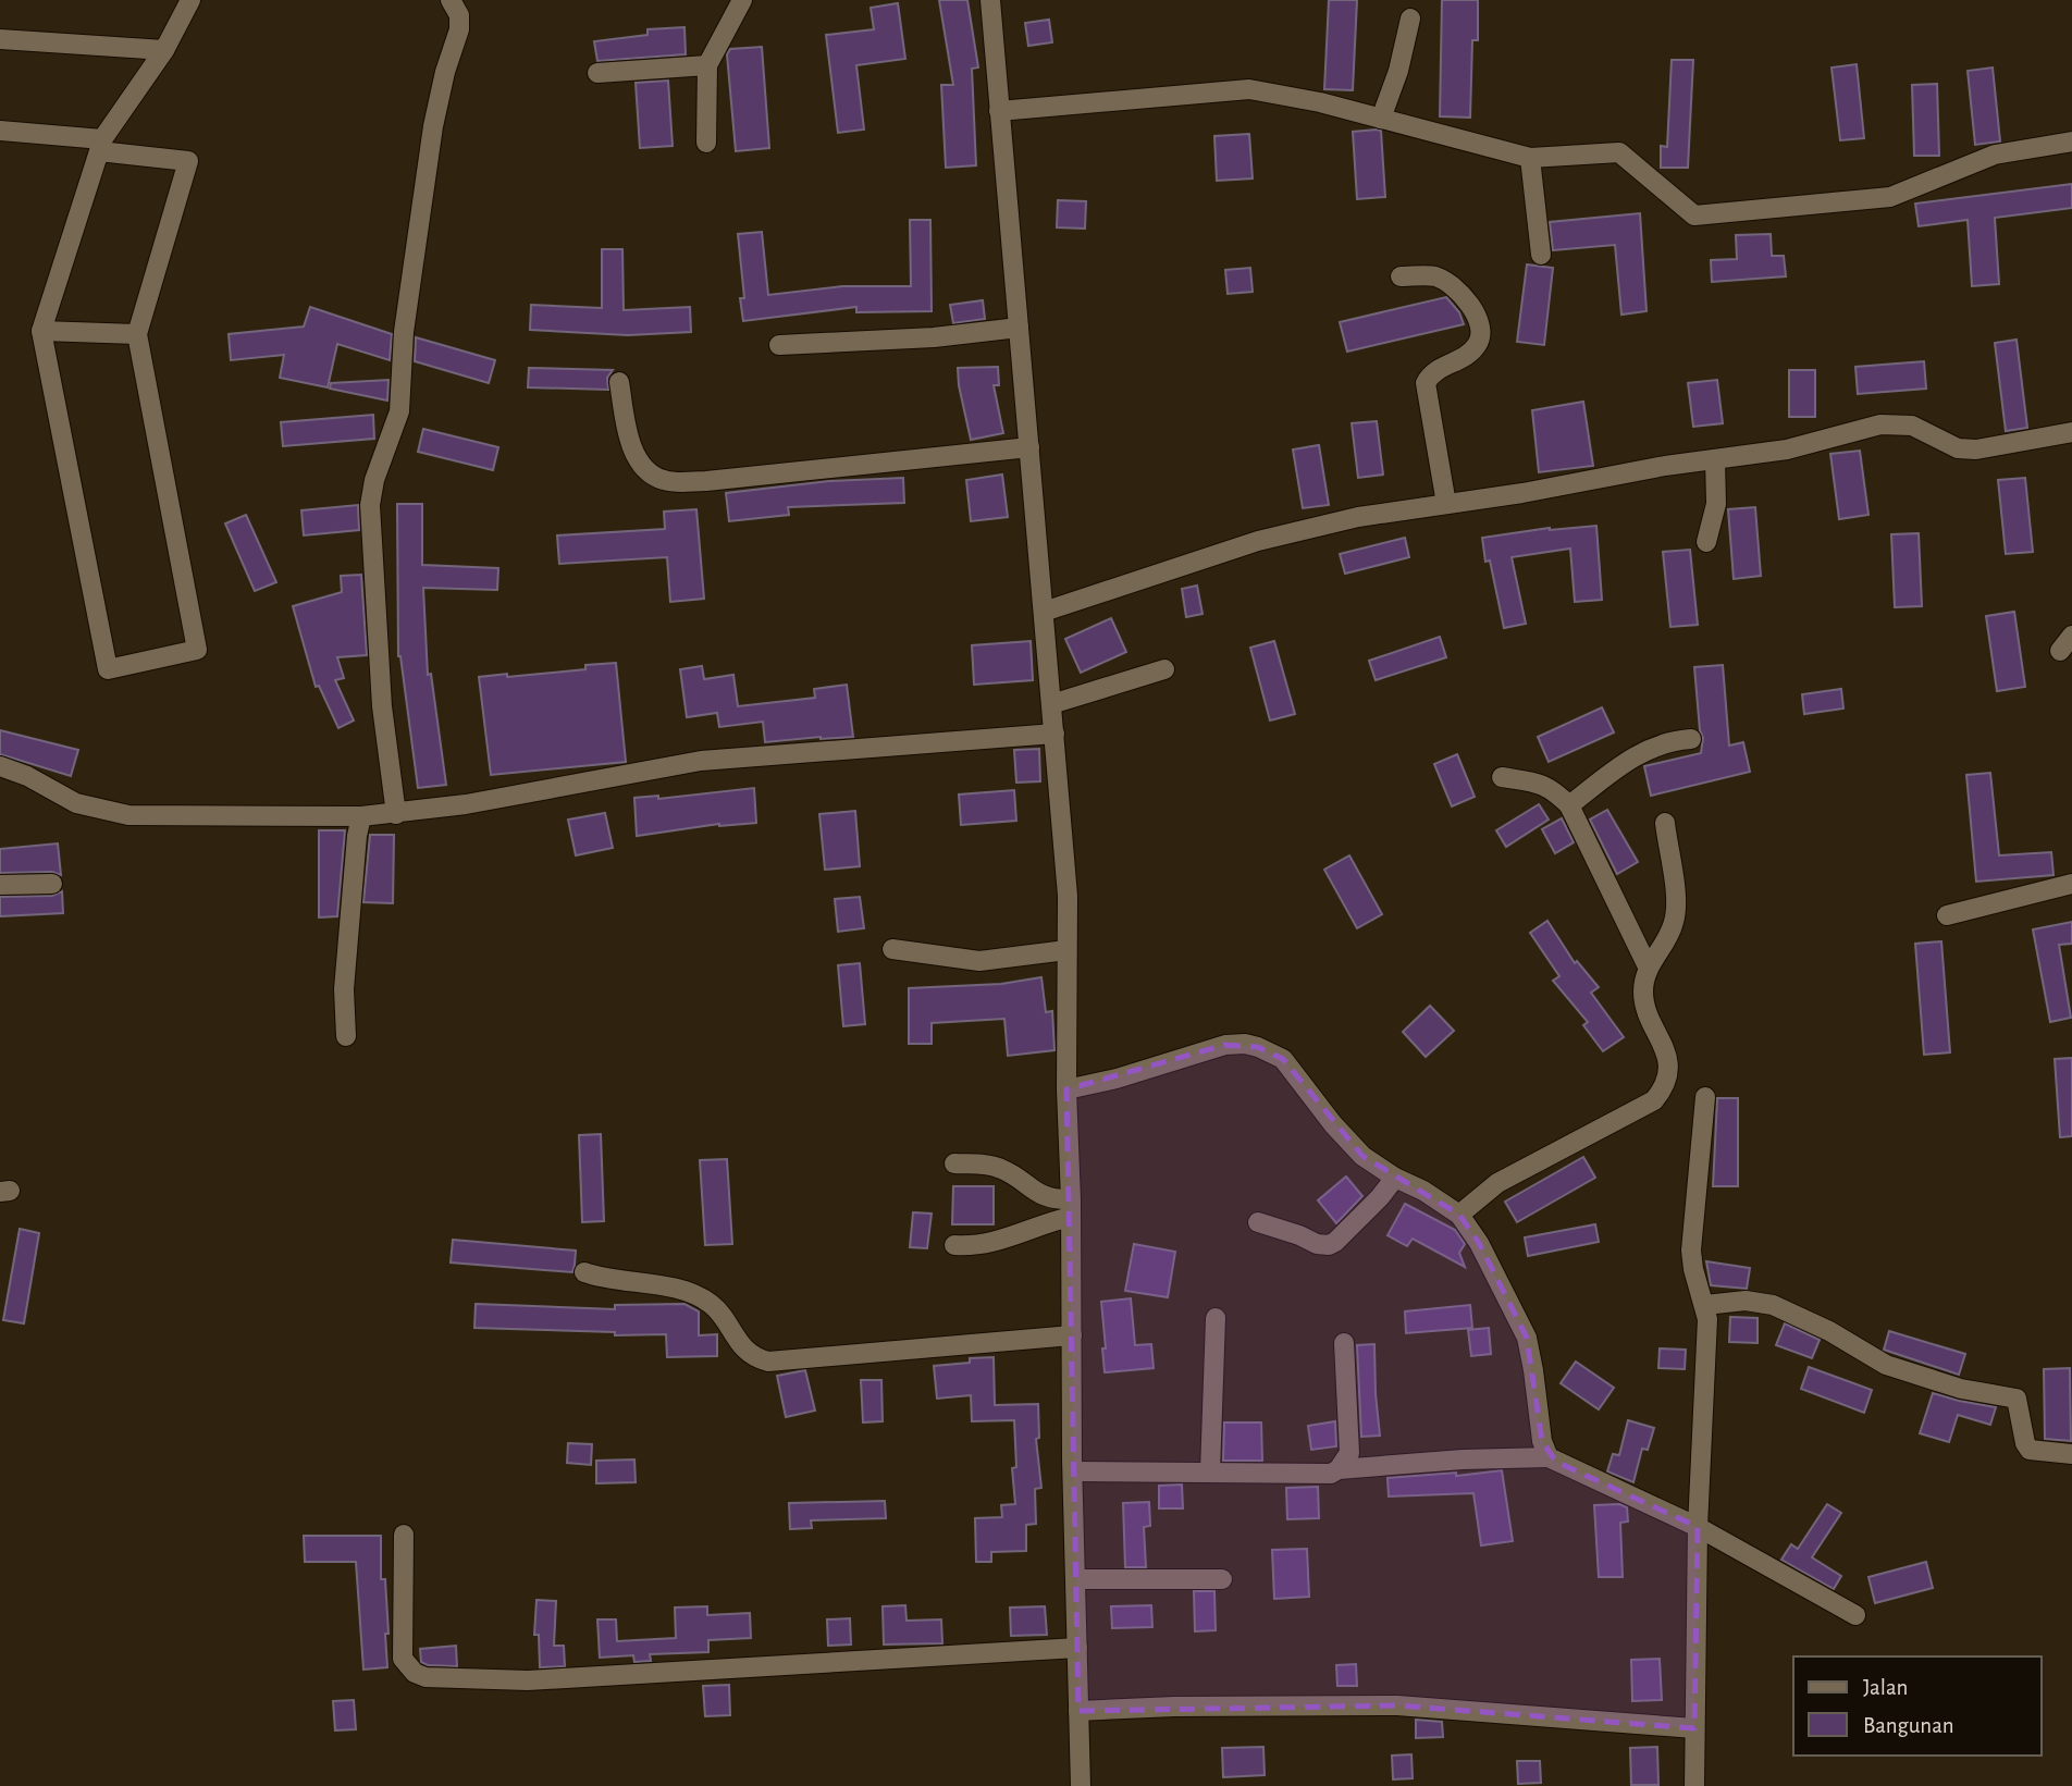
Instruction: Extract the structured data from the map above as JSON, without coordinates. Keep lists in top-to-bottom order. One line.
{"legend":["Jalan","Bangunan"]}
